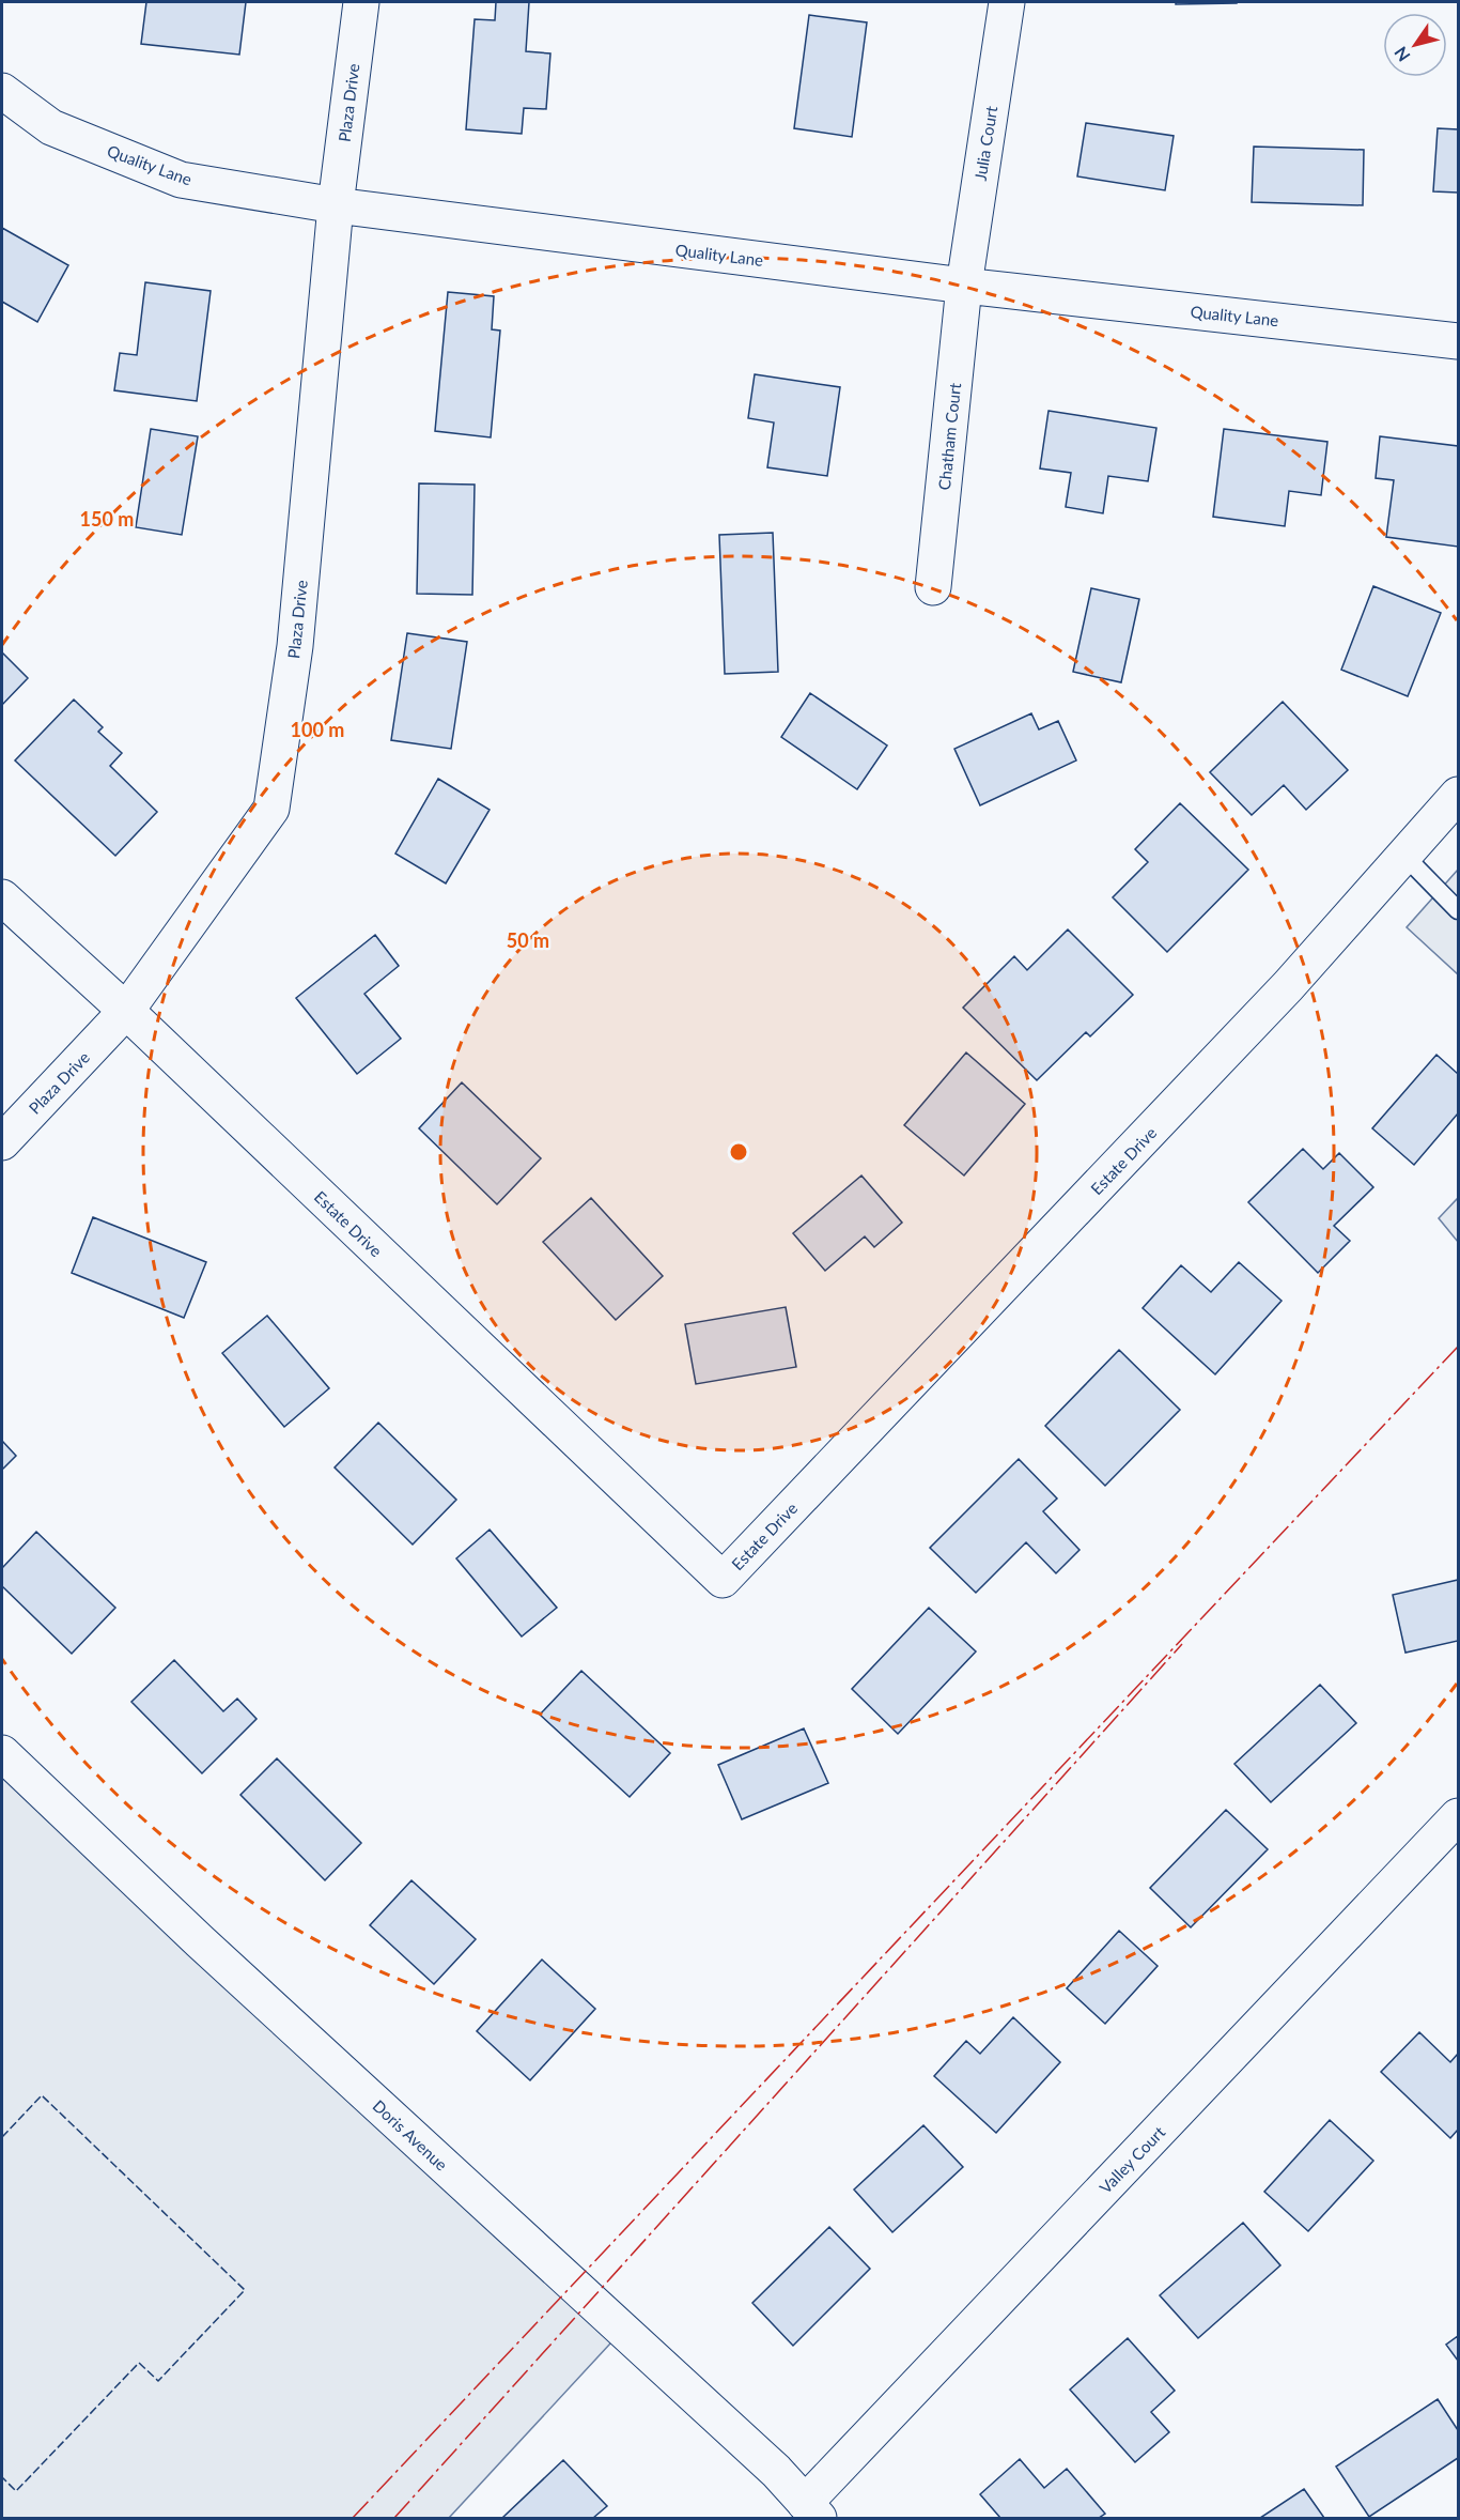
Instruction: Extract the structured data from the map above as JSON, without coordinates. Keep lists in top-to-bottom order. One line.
{"streets":{"street":["Plaza Drive","Julia Court","Quality Lane","Chatham Court","Estate Drive","Doris Avenue","Valley Court"]},"crossings":[["Plaza Drive","Quality Lane"],["Plaza Drive","Estate Drive"],["Julia Court","Quality Lane"],["Julia Court","Chatham Court"],["Quality Lane","Chatham Court"],["Doris Avenue","Valley Court"]],"north":"bottom left","rings":["150 m","100 m","50 m"]}
